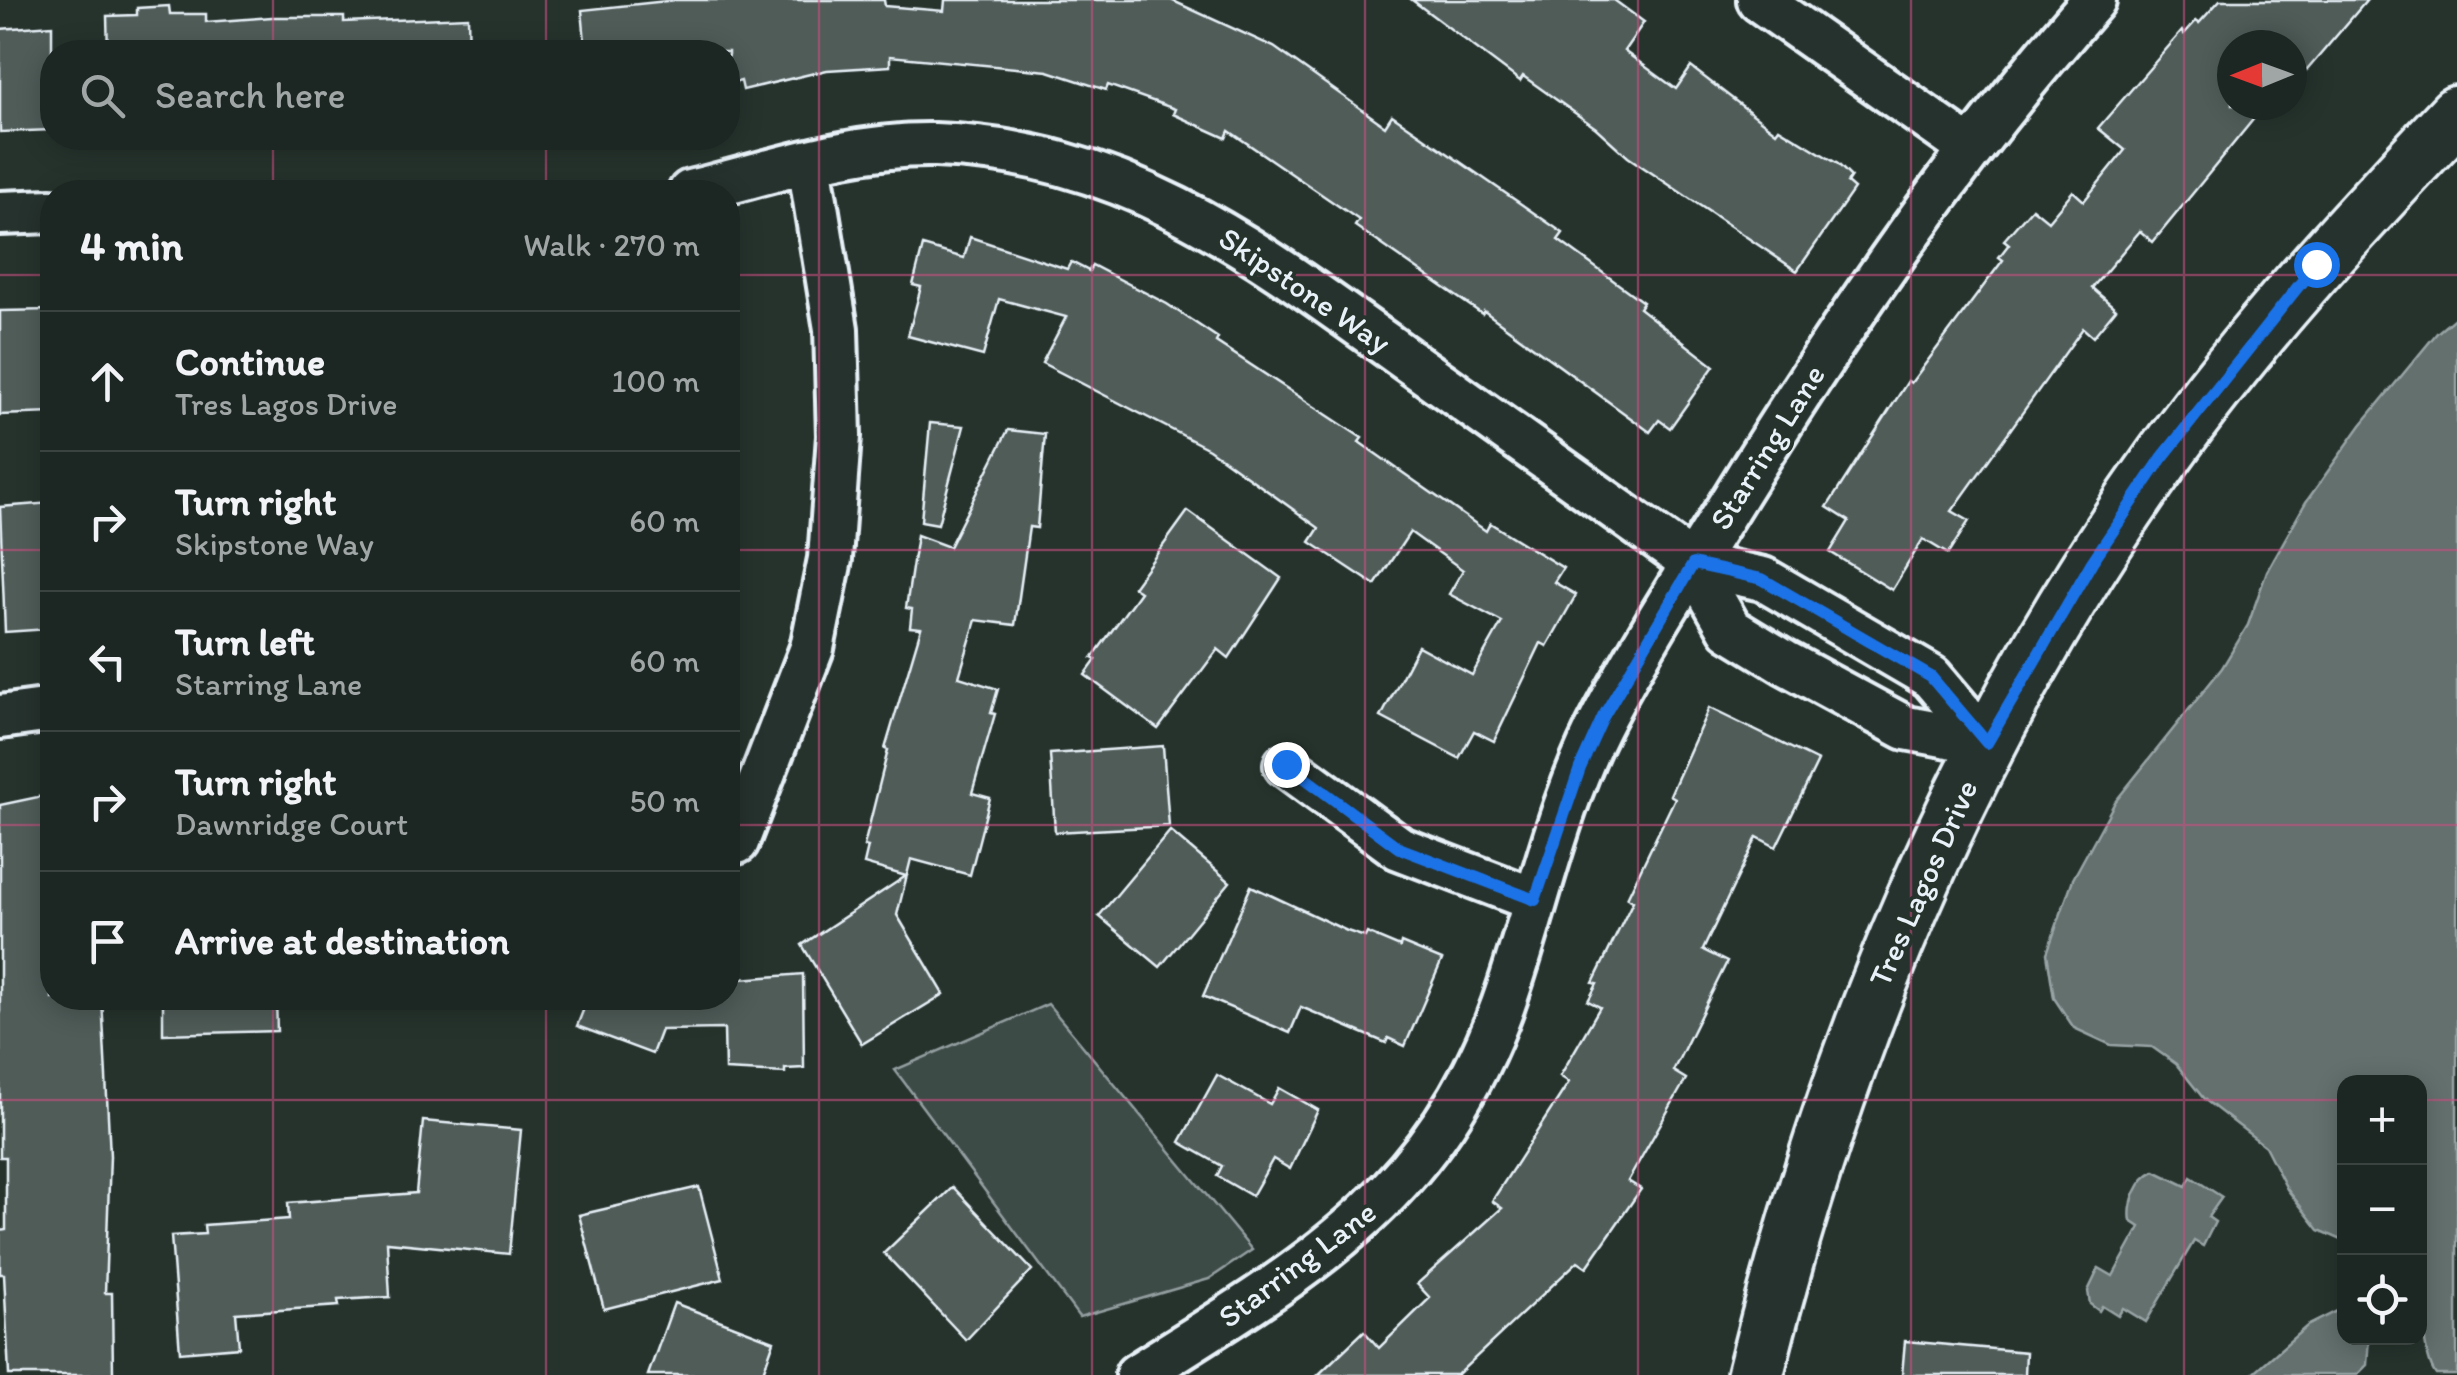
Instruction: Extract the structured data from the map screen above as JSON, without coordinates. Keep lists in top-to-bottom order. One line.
{"streets":{"street":["Skipstone Way","Starring Lane","Tres Lagos Drive"]},"crossings":[["Skipstone Way","Starring Lane"],["Skipstone Way","Tres Lagos Drive"]],"north":"left","page":{"search":"Search here","heading":["4 min","Walk · 270 m"],"list":[["Continue","Tres Lagos Drive","100 m"],["Turn right","Skipstone Way","60 m"],["Turn left","Starring Lane","60 m"],["Turn right","Dawnridge Court","50 m"],"Arrive at destination"],"map_buttons":["+","−"]}}
